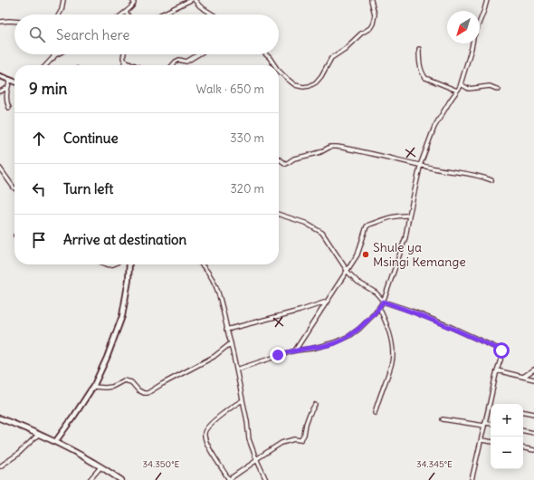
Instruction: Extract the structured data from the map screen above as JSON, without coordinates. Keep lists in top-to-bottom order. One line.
{"places":["Shule ya Msingi Kemange"],"north":"bottom left","page":{"search":"Search here","heading":["9 min","Walk · 650 m"],"list":[["Continue","330 m"],["Turn left","320 m"],"Arrive at destination"],"map_buttons":["+","−"]},"coordinates":["34.350°E","34.345°E"]}
